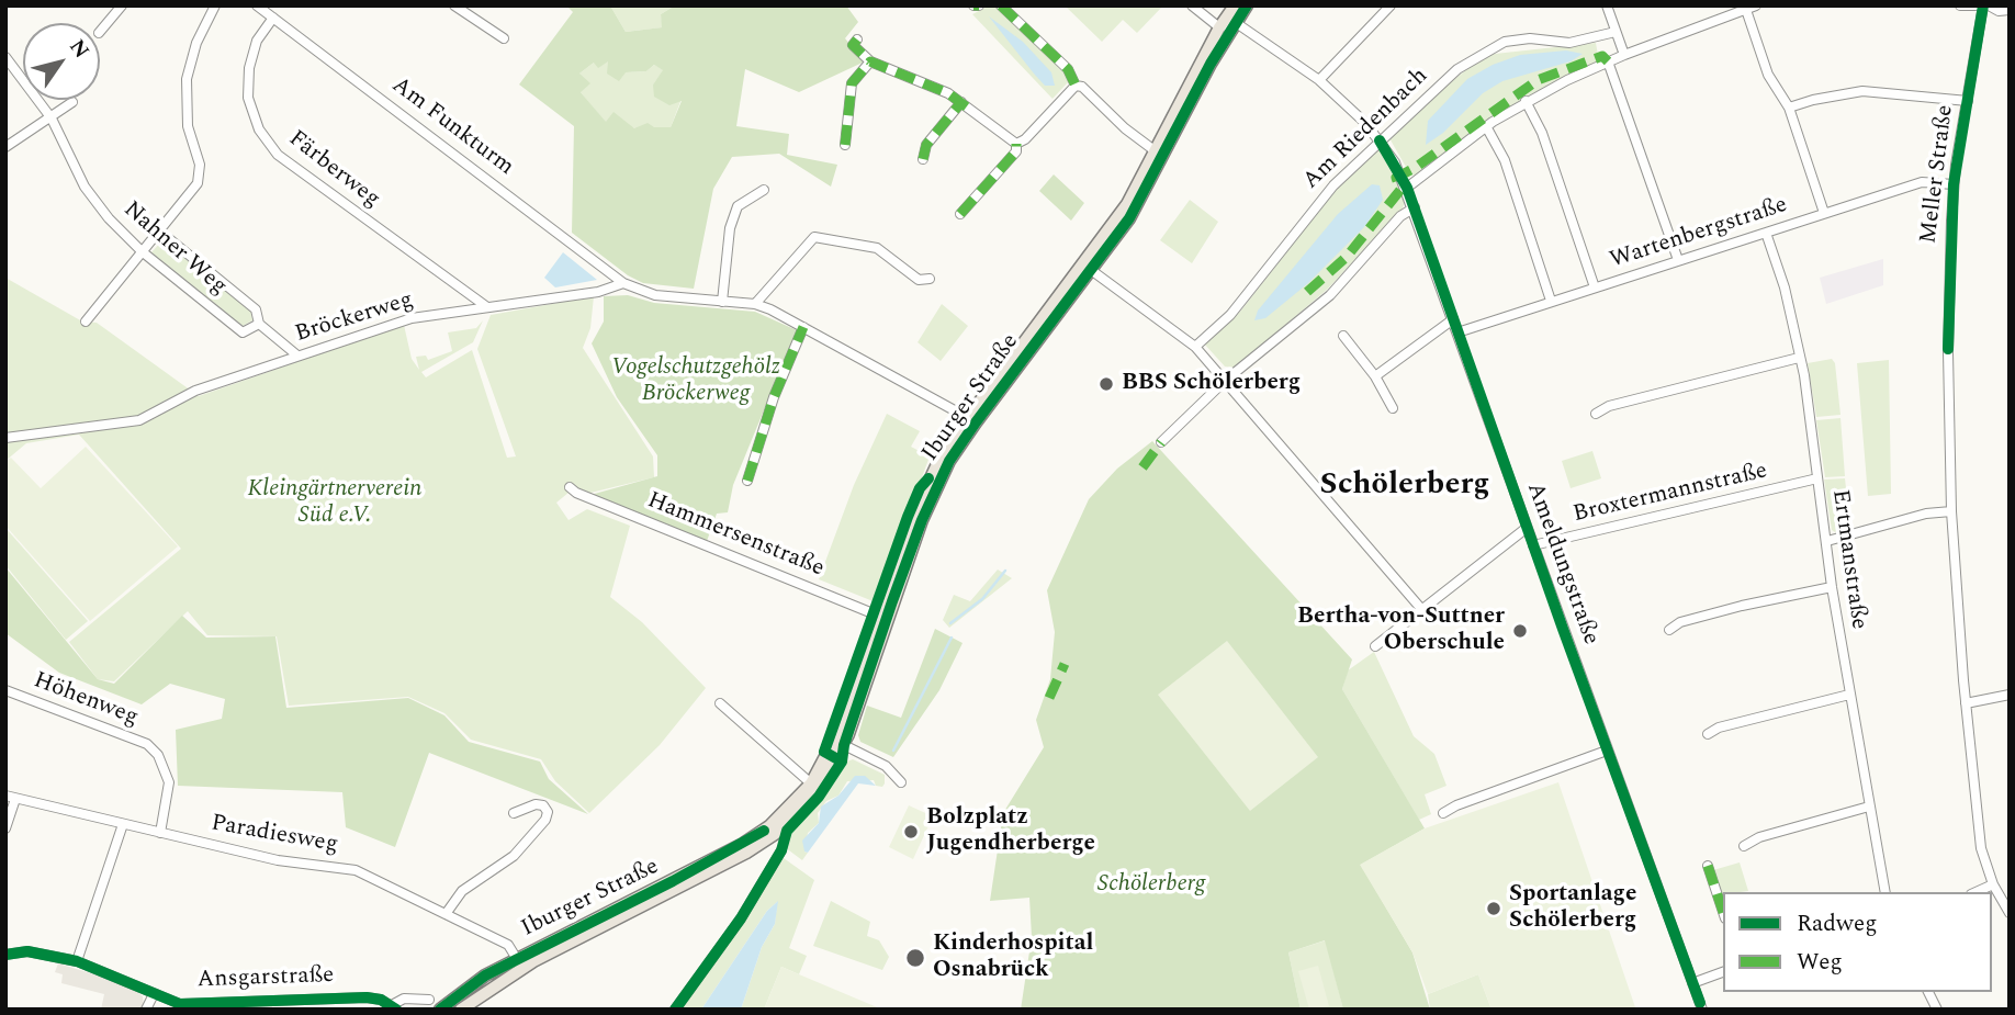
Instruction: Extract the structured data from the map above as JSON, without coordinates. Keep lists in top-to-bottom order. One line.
{"streets":{"main road":["Iburger Straße"],"street":["Am Funkturm","Am Riedenbach","Färberweg","Meller Straße","Wartenbergstraße","Nahner Weg","Bröckerweg","Broxtermannstraße","Hammersenstraße","Ertmanstraße","Ameldungstraße","Höhenweg","Paradiesweg","Ansgarstraße"]},"crossings":[["Am Funkturm","Färberweg"],["Am Funkturm","Bröckerweg"],["Am Riedenbach","Ameldungstraße"],["Färberweg","Bröckerweg"],["Meller Straße","Wartenbergstraße"],["Wartenbergstraße","Ertmanstraße"],["Wartenbergstraße","Ameldungstraße"],["Nahner Weg","Bröckerweg"],["Iburger Straße","Hammersenstraße"],["Iburger Straße","Ameldungstraße"],["Iburger Straße","Paradiesweg"],["Broxtermannstraße","Ertmanstraße"],["Broxtermannstraße","Ameldungstraße"],["Höhenweg","Paradiesweg"]],"districts":["Schölerberg"],"parks":["Vogelschutzgehölz Bröckerweg","Kleingärtnerverein Süd e.V.","Schölerberg"],"places":["BBS Schölerberg","Bertha-von-Suttner Oberschule","Bolzplatz Jugendherberge","Sportanlage Schölerberg","Kinderhospital Osnabrück"],"legend":["Radweg","Weg"],"north":"top right"}
